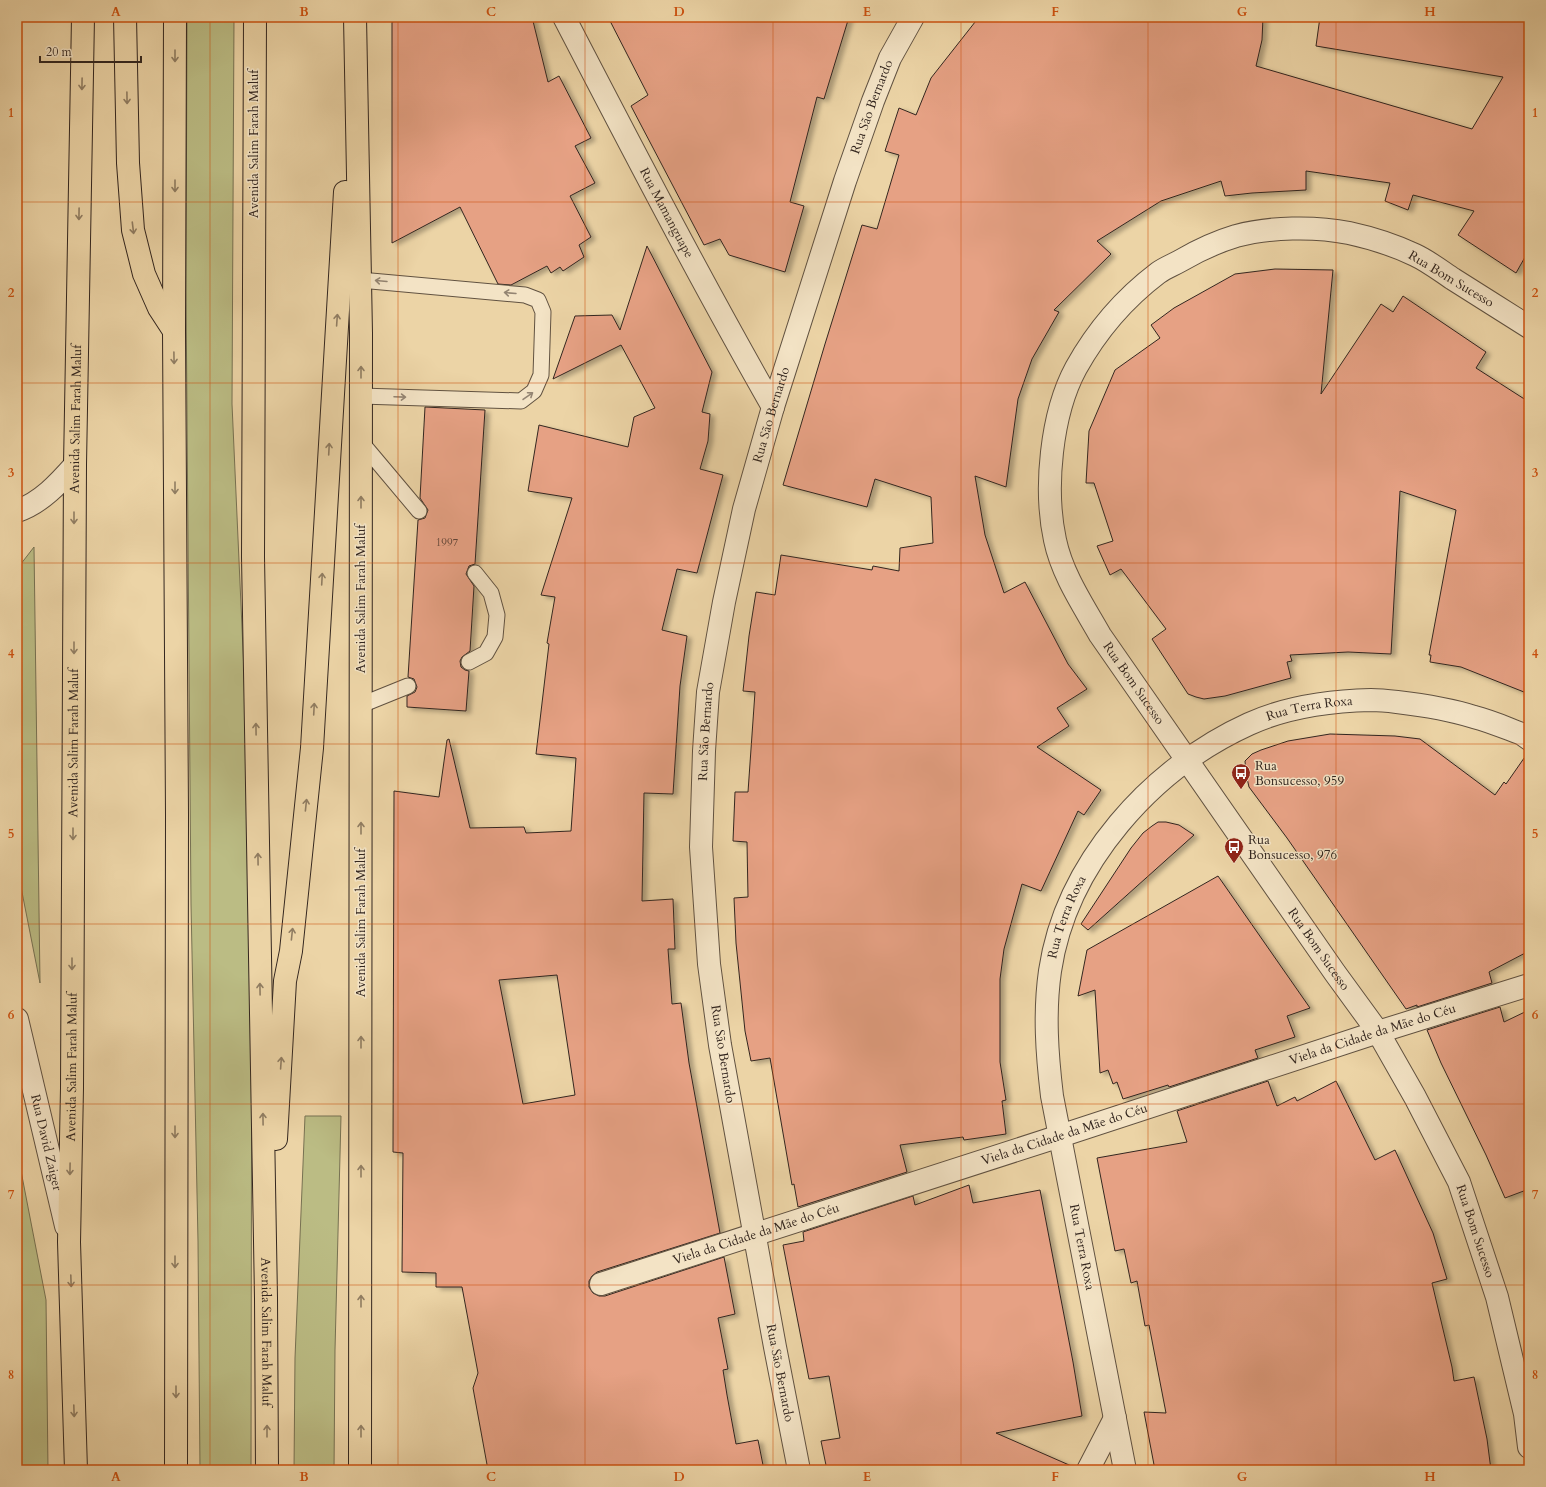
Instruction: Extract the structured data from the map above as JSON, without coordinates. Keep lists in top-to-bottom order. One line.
{"streets":{"highway":["Avenida Salim Farah Maluf"],"street":["Rua São Bernardo","Rua Mamanguape","Rua Bom Sucesso","Rua Terra Roxa","Viela da Cidade da Mãe do Céu","Rua David Zaiger"]},"crossings":[["Rua São Bernardo","Rua Mamanguape"],["Rua São Bernardo","Viela da Cidade da Mãe do Céu"],["Avenida Salim Farah Maluf","Rua David Zaiger"],["Rua Bom Sucesso","Rua Terra Roxa"],["Rua Bom Sucesso","Viela da Cidade da Mãe do Céu"],["Rua Terra Roxa","Viela da Cidade da Mãe do Céu"]],"places":{"bus stop":["Rua Bonsucesso, 959","Rua Bonsucesso, 976"]},"house_numbers":["1997"],"scale_bar":"20 m","grid":{"columns":["A","B","C","D","E","F","G","H"],"rows":["1","2","3","4","5","6","7","8"]}}
